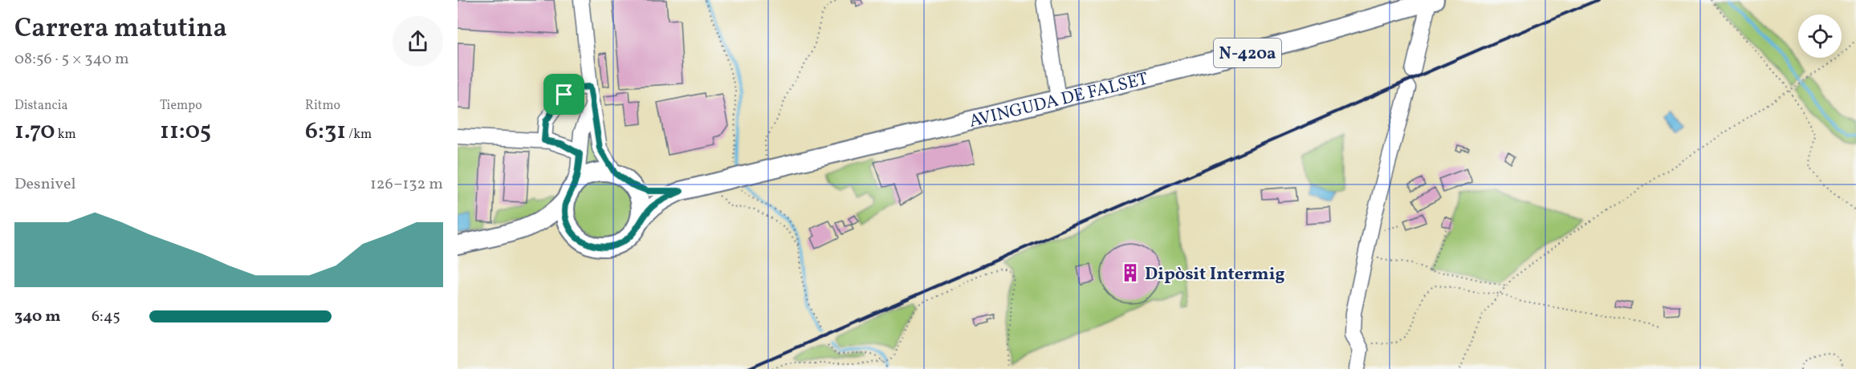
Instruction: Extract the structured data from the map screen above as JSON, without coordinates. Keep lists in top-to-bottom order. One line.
{"streets":{"main road":["N-420a","AVINGUDA DE FALSET"]},"crossings":[["N-420a","AVINGUDA DE FALSET"]],"places":{"building":["Dipòsit Intermig"]},"page":{"heading":["Carrera matutina","08:56 · 5 × 340 m"],"stats":[["Distancia","1.70 km"],["Tiempo","11:05"],["Ritmo","6:31 /km"]],"chart":["Desnivel","126–132 m"],"list":[{"name":"340 m","note":"6:45"}]}}
